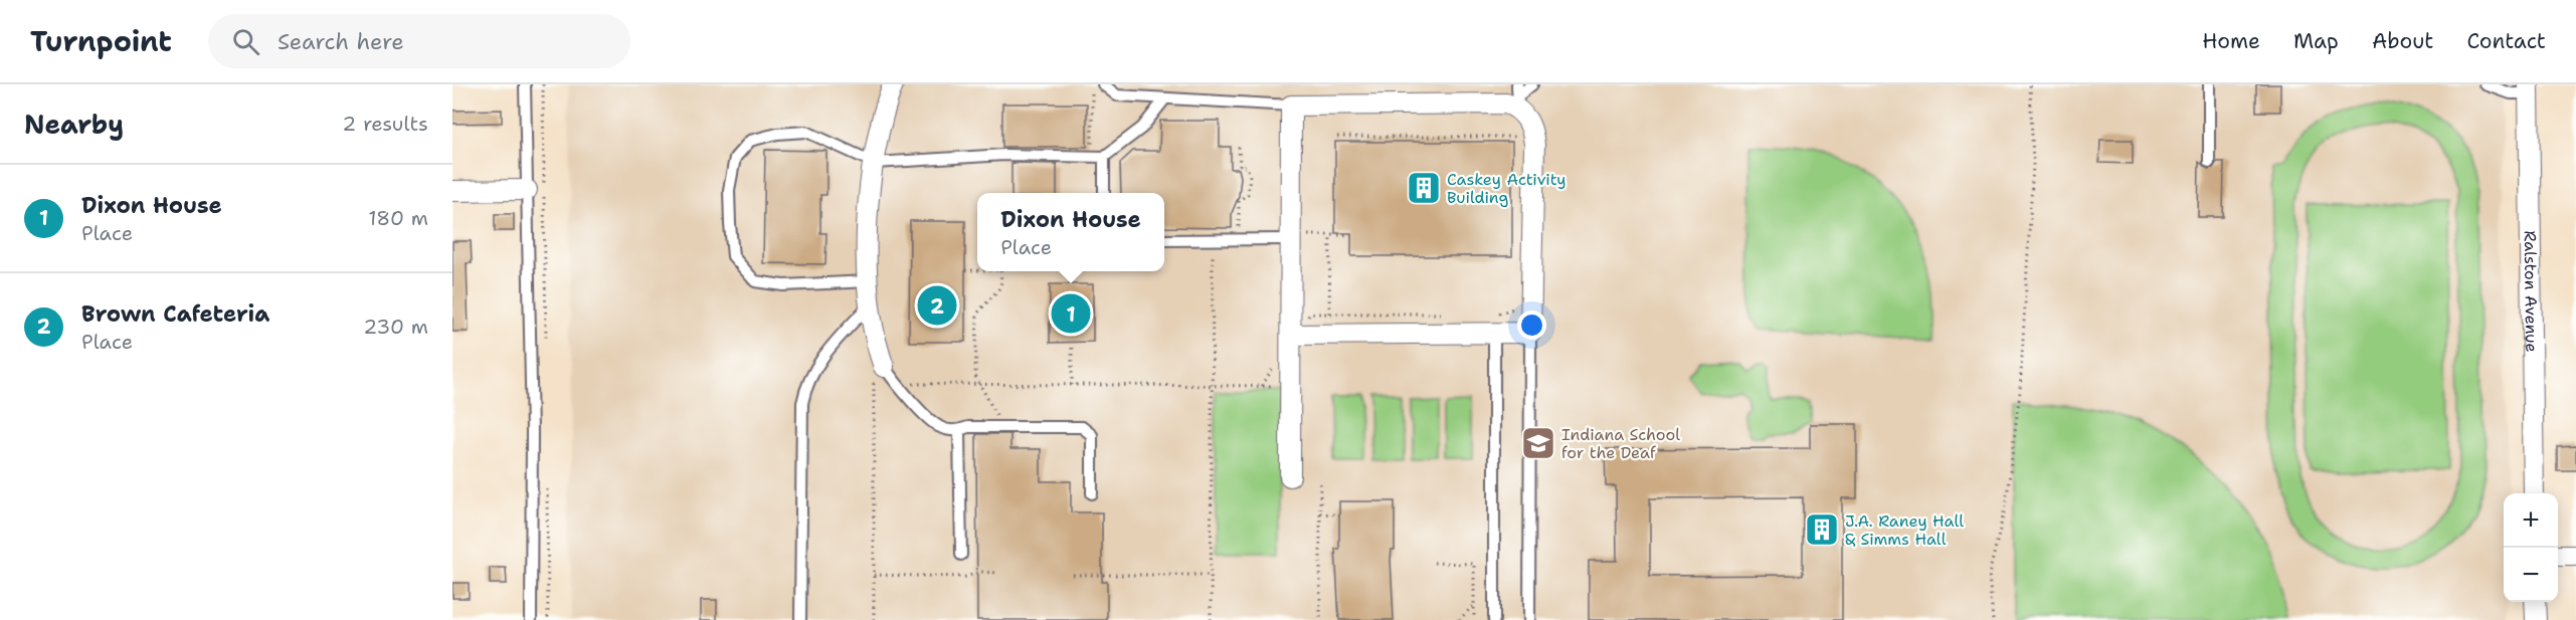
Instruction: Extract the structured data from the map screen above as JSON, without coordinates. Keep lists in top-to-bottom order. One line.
{"streets":{"street":["Ralston Avenue"]},"places":{"building":["Caskey Activity Building","J.A. Raney Hall & Simms Hall"],"school or university":["Indiana School for the Deaf"]},"page":{"header":"Turnpoint","search":"Search here","nav":["Home","Map","About","Contact"],"heading":["Nearby","2 results"],"list":[{"mark":"1","name":"Dixon House","note":"Place","value":"180 m"},{"mark":"2","name":"Brown Cafeteria","note":"Place","value":"230 m"}],"popup":["Dixon House","Place"],"pins":["2","1"],"map_buttons":["+","−"]}}
